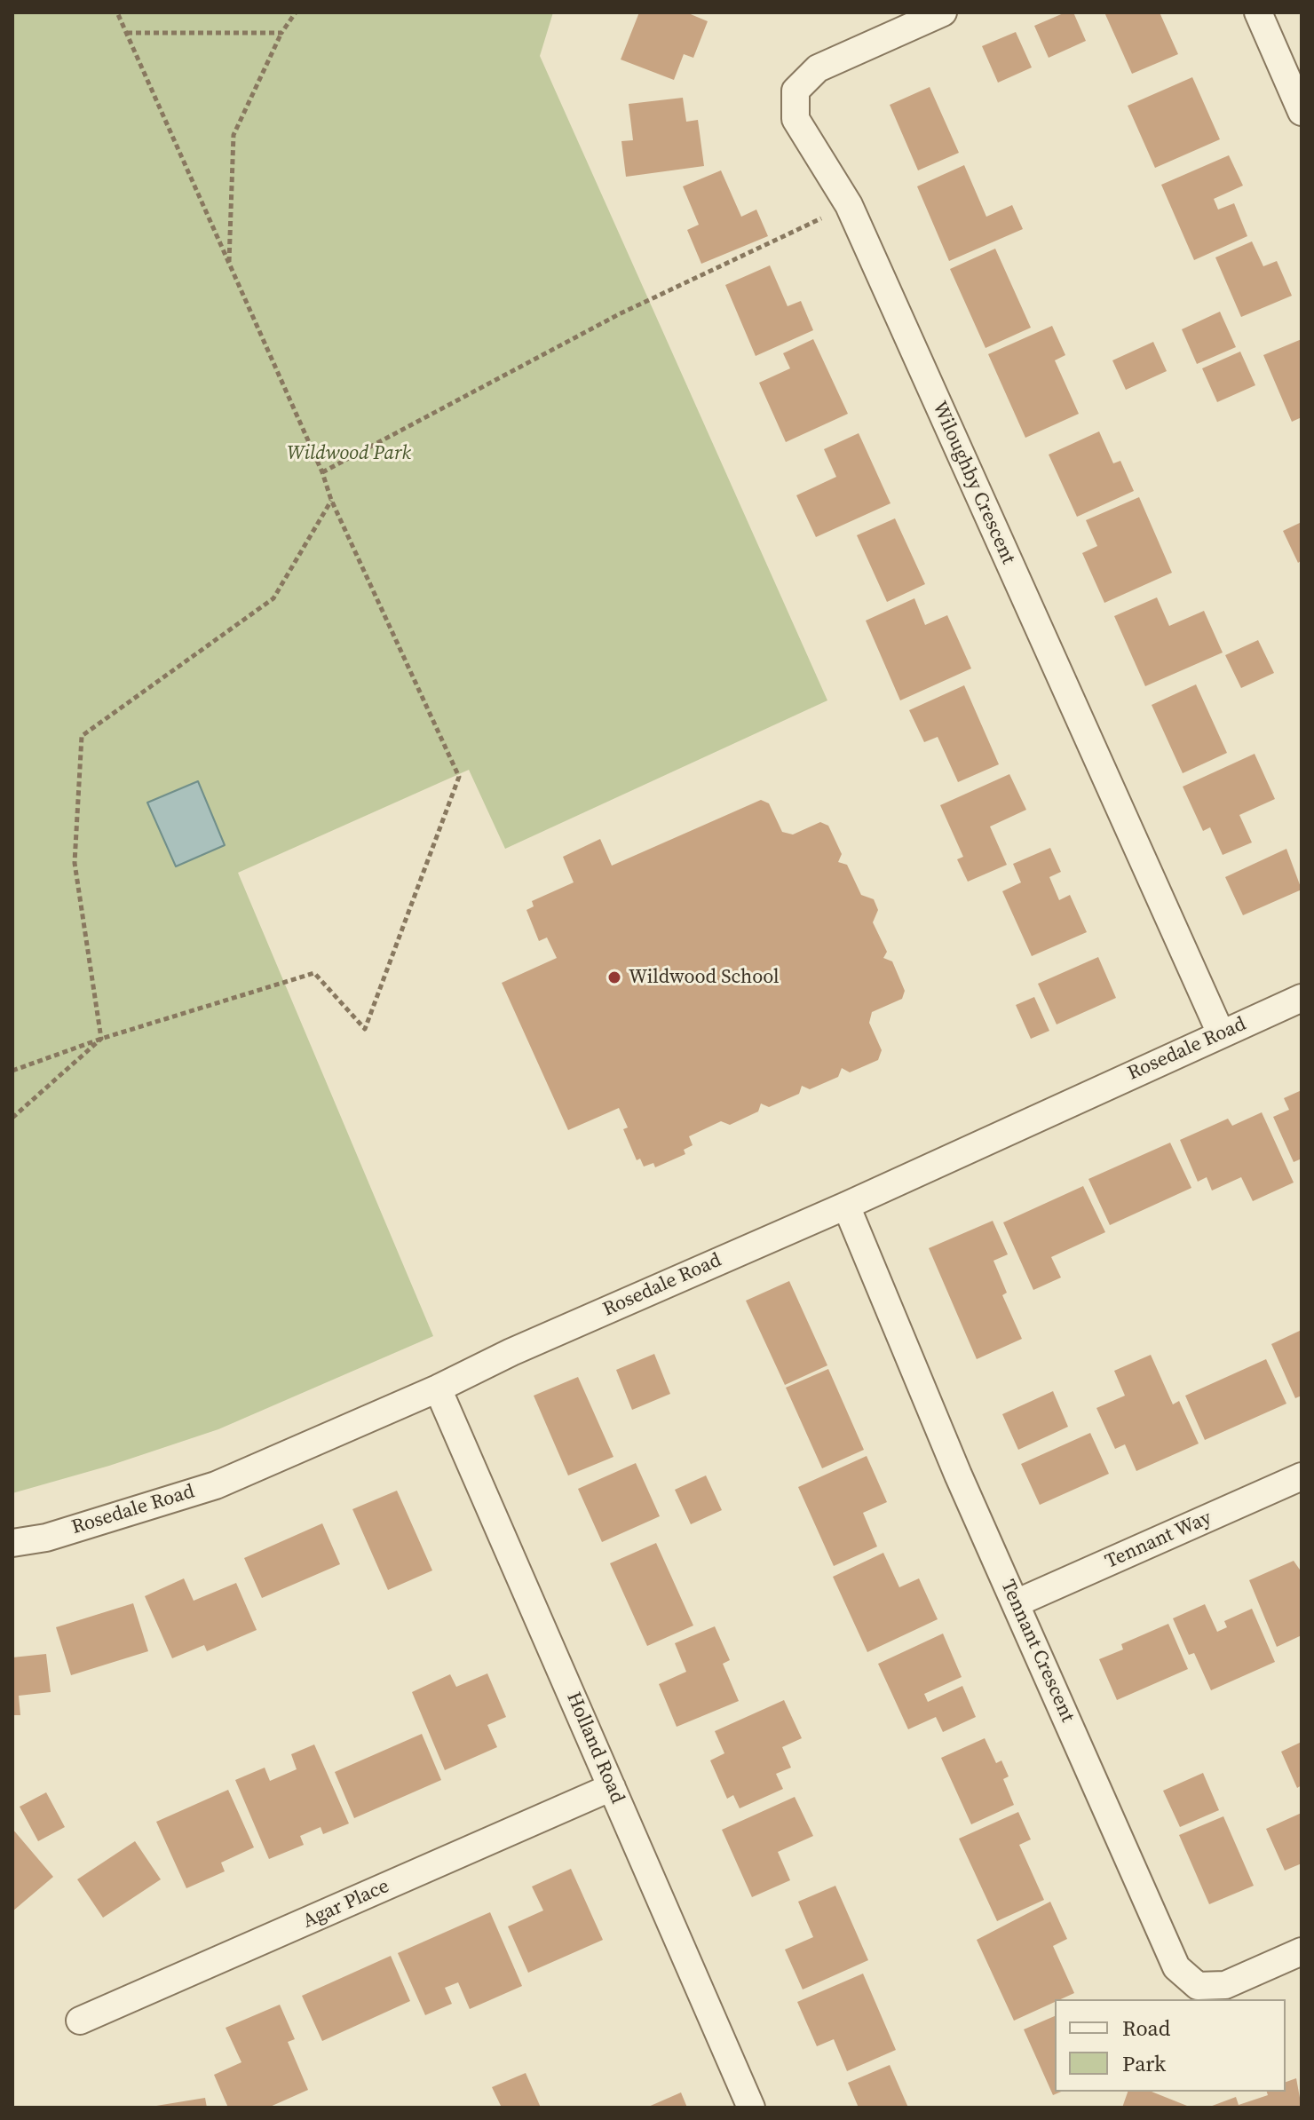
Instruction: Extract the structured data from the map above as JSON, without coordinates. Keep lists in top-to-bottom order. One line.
{"streets":{"street":["Wiloughby Crescent","Rosedale Road","Tennant Way","Tennant Crescent","Holland Road","Agar Place"]},"crossings":[["Wiloughby Crescent","Rosedale Road"],["Rosedale Road","Tennant Crescent"],["Rosedale Road","Holland Road"],["Tennant Way","Tennant Crescent"],["Holland Road","Agar Place"]],"parks":["Wildwood Park"],"places":["Wildwood School"],"legend":["Road","Park"]}
